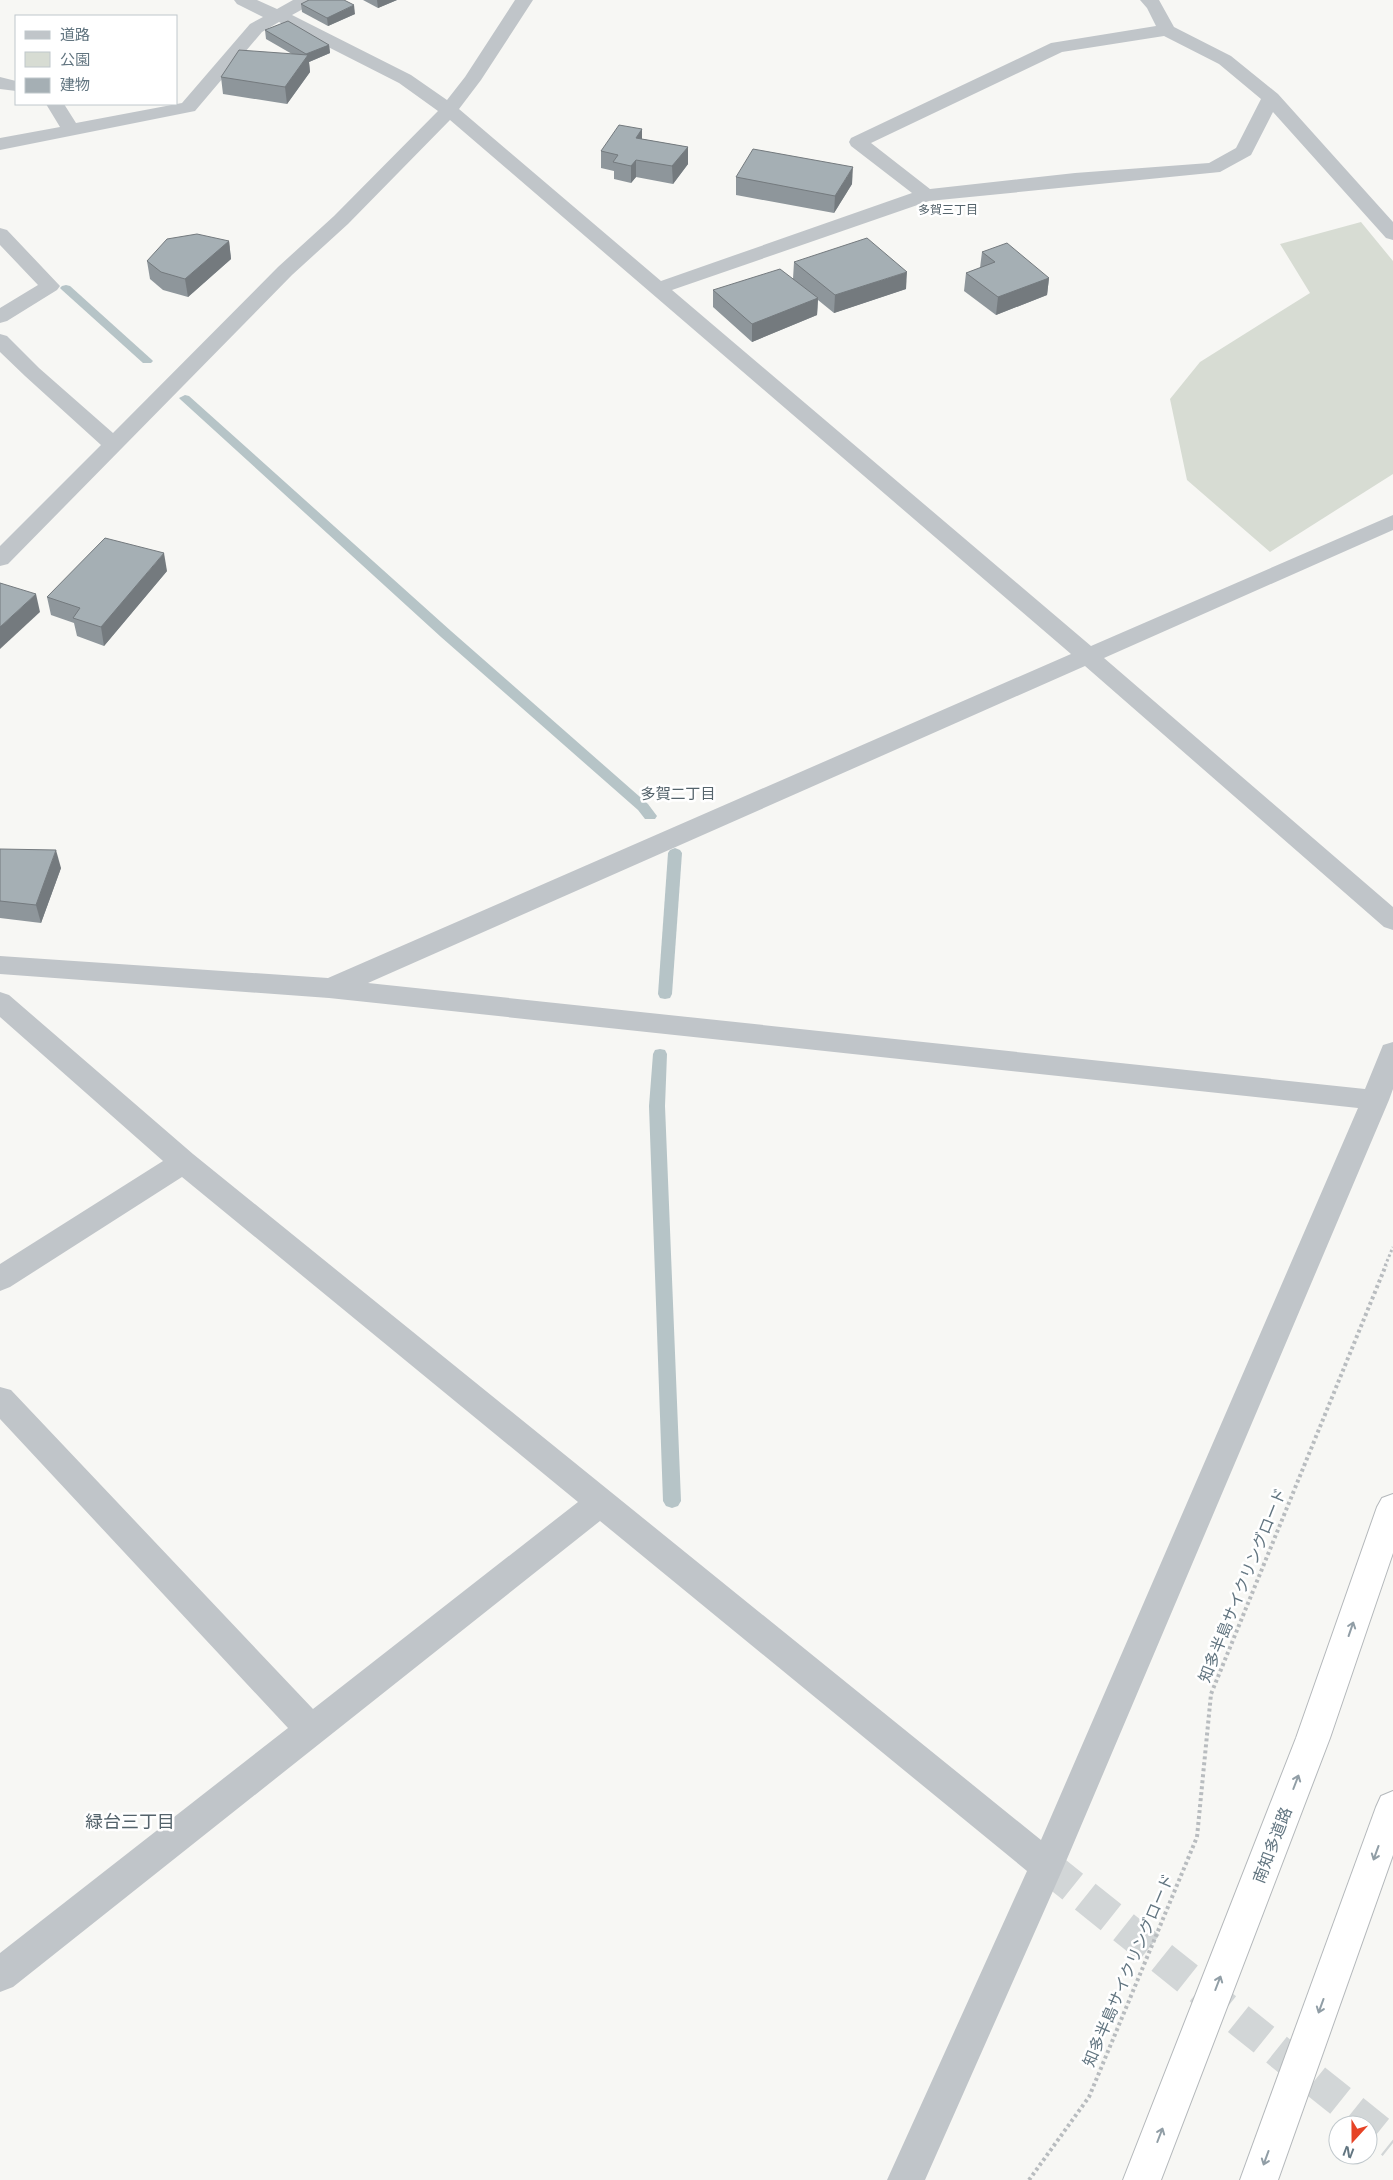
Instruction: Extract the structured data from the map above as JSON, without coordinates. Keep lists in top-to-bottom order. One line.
{"streets":{"highway":["南知多道路"],"path":["知多半島サイクリングロード"]},"districts":["多賀三丁目","多賀二丁目","緑台三丁目"],"legend":["道路","公園","建物"],"north":"bottom"}
